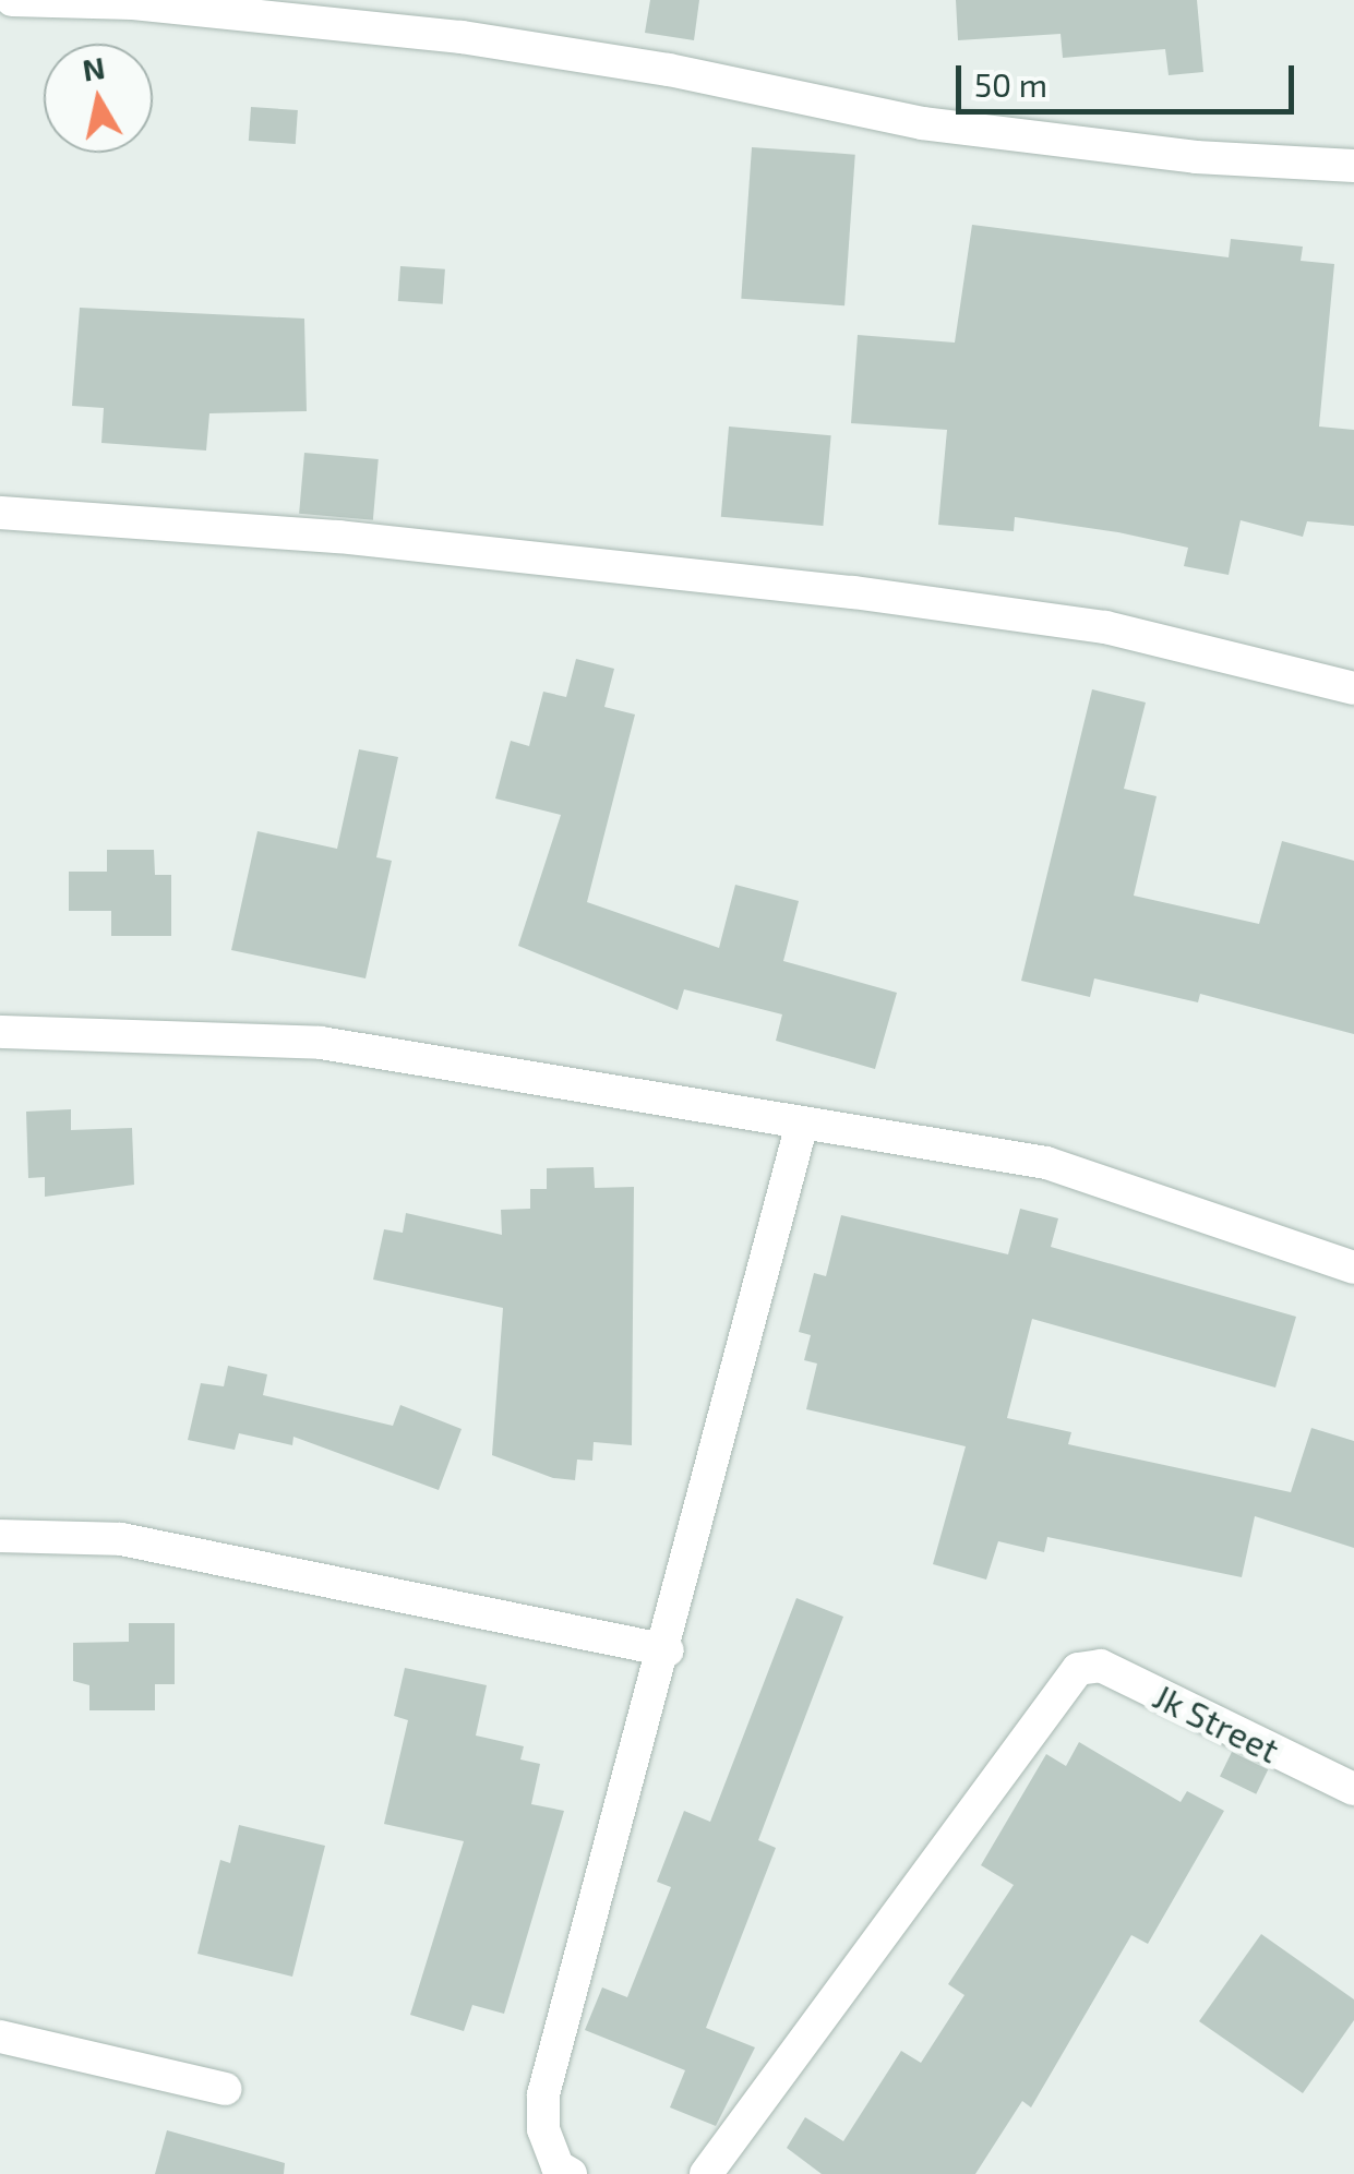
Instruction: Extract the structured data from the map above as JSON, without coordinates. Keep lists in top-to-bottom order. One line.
{"streets":{"street":["Jk Street"]},"scale_bar":"50 m","north":"top"}
